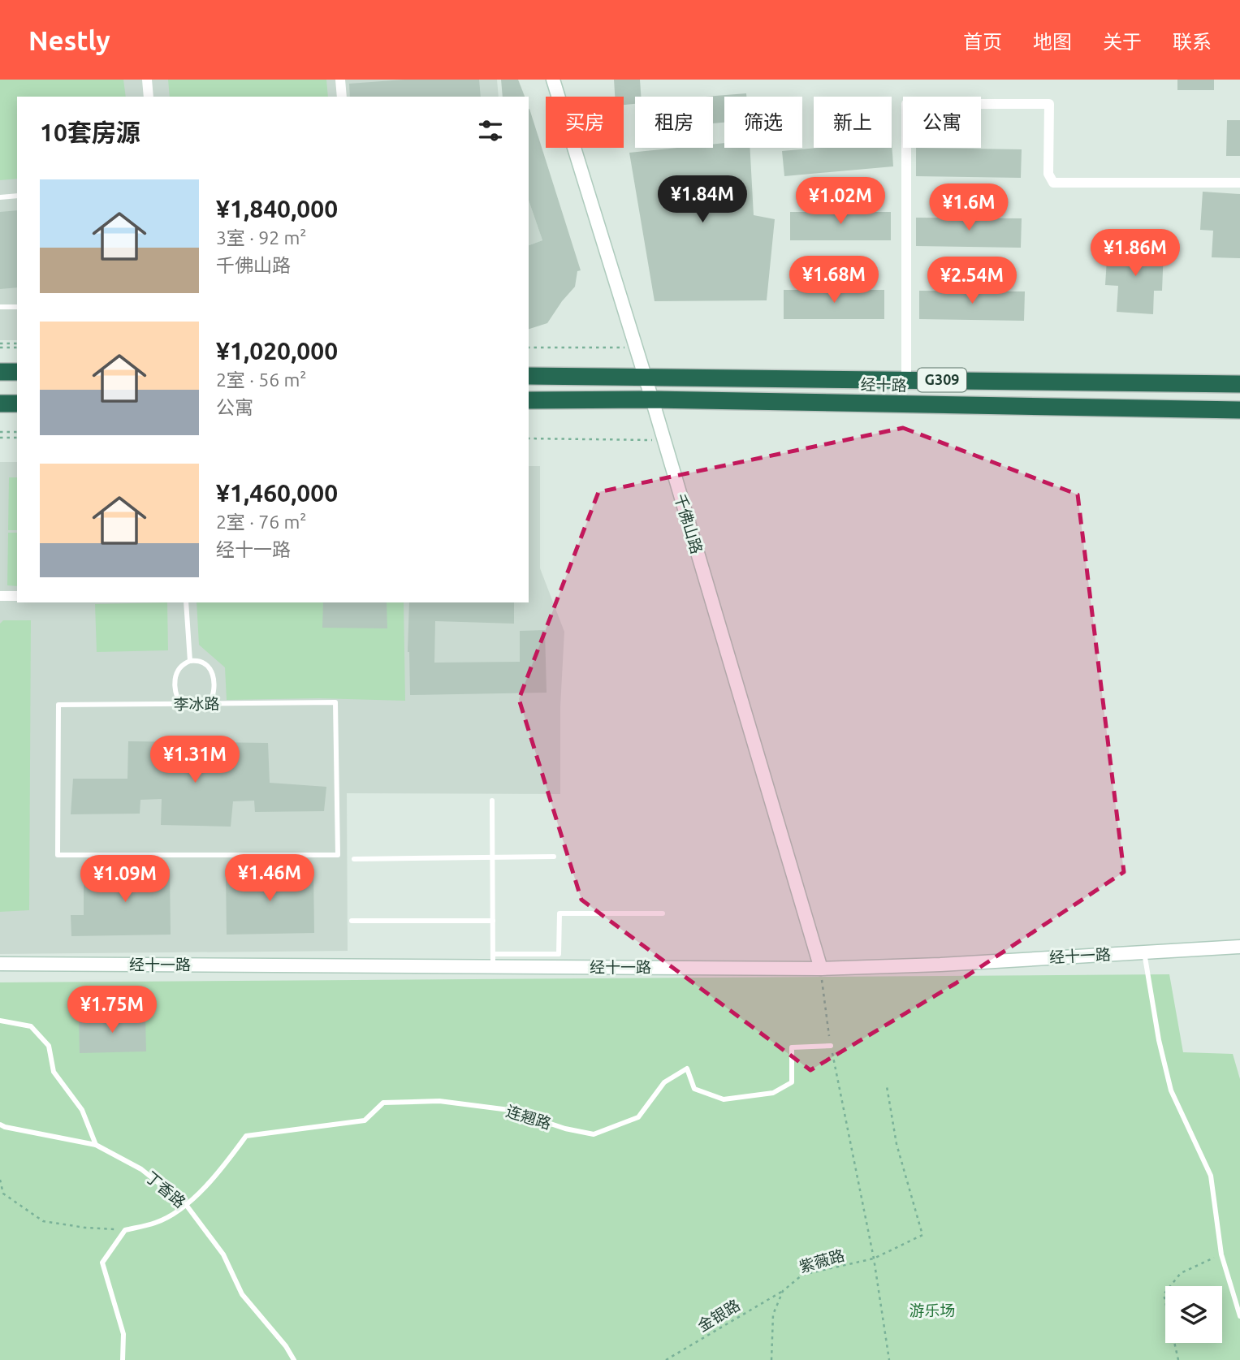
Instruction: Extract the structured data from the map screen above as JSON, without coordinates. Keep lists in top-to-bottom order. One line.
{"streets":{"highway":["G309","经十路"],"street":["千佛山路","经十一路"],"lane":["李冰路","连翘路","丁香路"],"path":["紫薇路","金银路"]},"crossings":[["经十路","千佛山路"],["千佛山路","经十一路"],["连翘路","丁香路"],["紫薇路","金银路"]],"parks":["游乐场"],"page":{"header":"Nestly","nav":["首页","地图","关于","联系"],"chip":["买房","租房","筛选","新上","公寓"],"heading":"10套房源","list":[{"name":"¥1,840,000","note":"3室 · 92 m² · 千佛山路"},{"name":"¥1,020,000","note":"2室 · 56 m² · 公寓"},{"name":"¥1,460,000","note":"2室 · 76 m² · 经十一路"}],"price":["¥1.84M","¥1.02M","¥1.6M","¥1.86M","¥1.68M","¥2.54M","¥1.31M","¥1.46M","¥1.09M","¥1.75M"]}}
